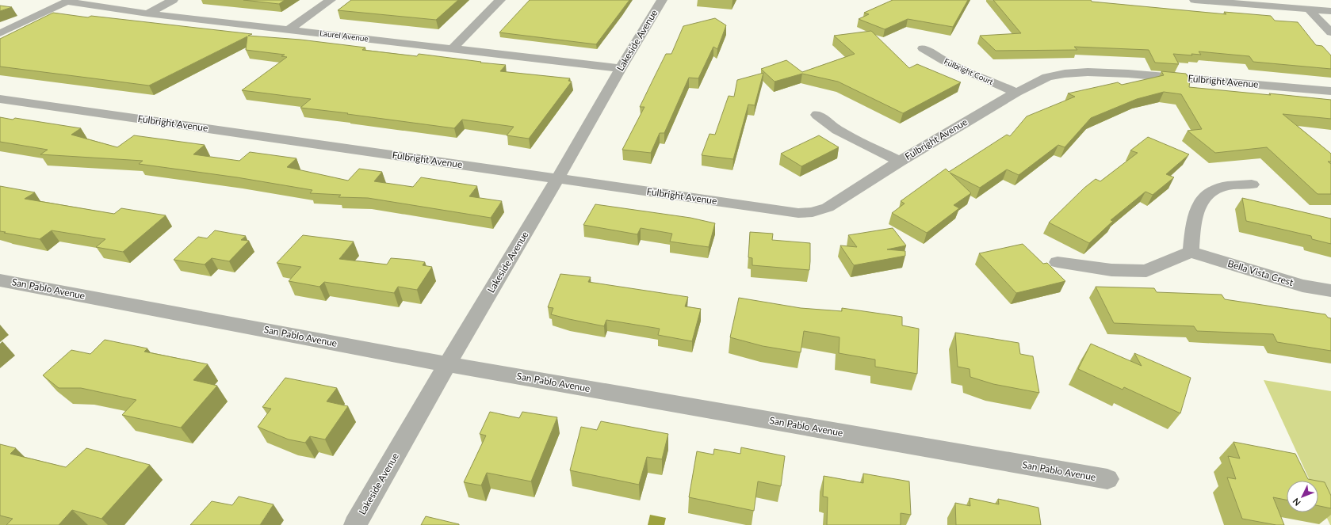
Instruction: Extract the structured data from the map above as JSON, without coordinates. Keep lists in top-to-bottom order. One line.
{"streets":{"street":["Laurel Avenue","Lakeside Avenue","Fulbright Court","Fulbright Avenue","Bella Vista Crest","San Pablo Avenue"]},"crossings":[["Laurel Avenue","Lakeside Avenue"],["Lakeside Avenue","Fulbright Avenue"],["Lakeside Avenue","San Pablo Avenue"],["Fulbright Court","Fulbright Avenue"]],"north":"bottom left"}
